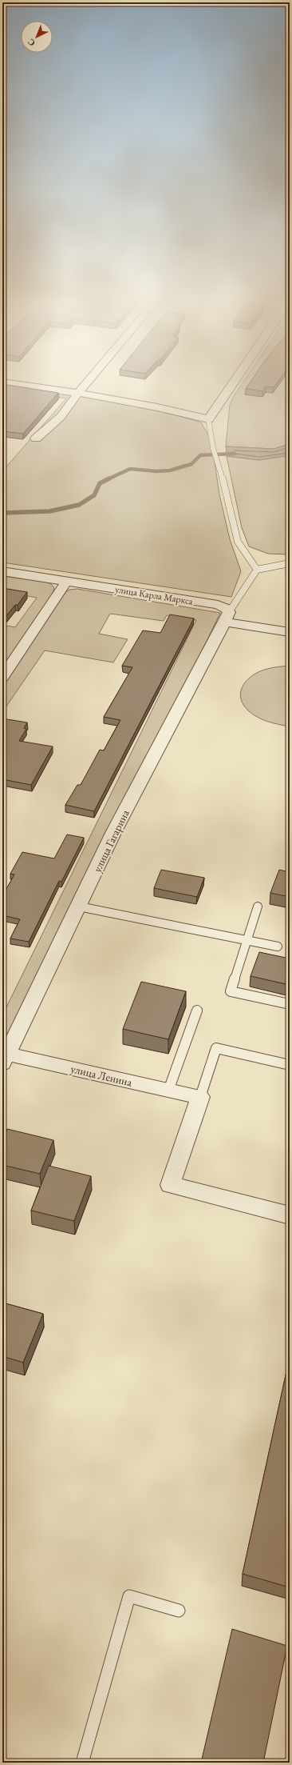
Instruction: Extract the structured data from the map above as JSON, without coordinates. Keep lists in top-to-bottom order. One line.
{"streets":{"street":["улица Карла Маркса","улица Гагарина","улица Ленина"]},"crossings":[["улица Карла Маркса","улица Гагарина"],["улица Гагарина","улица Ленина"]],"north":"bottom left"}
